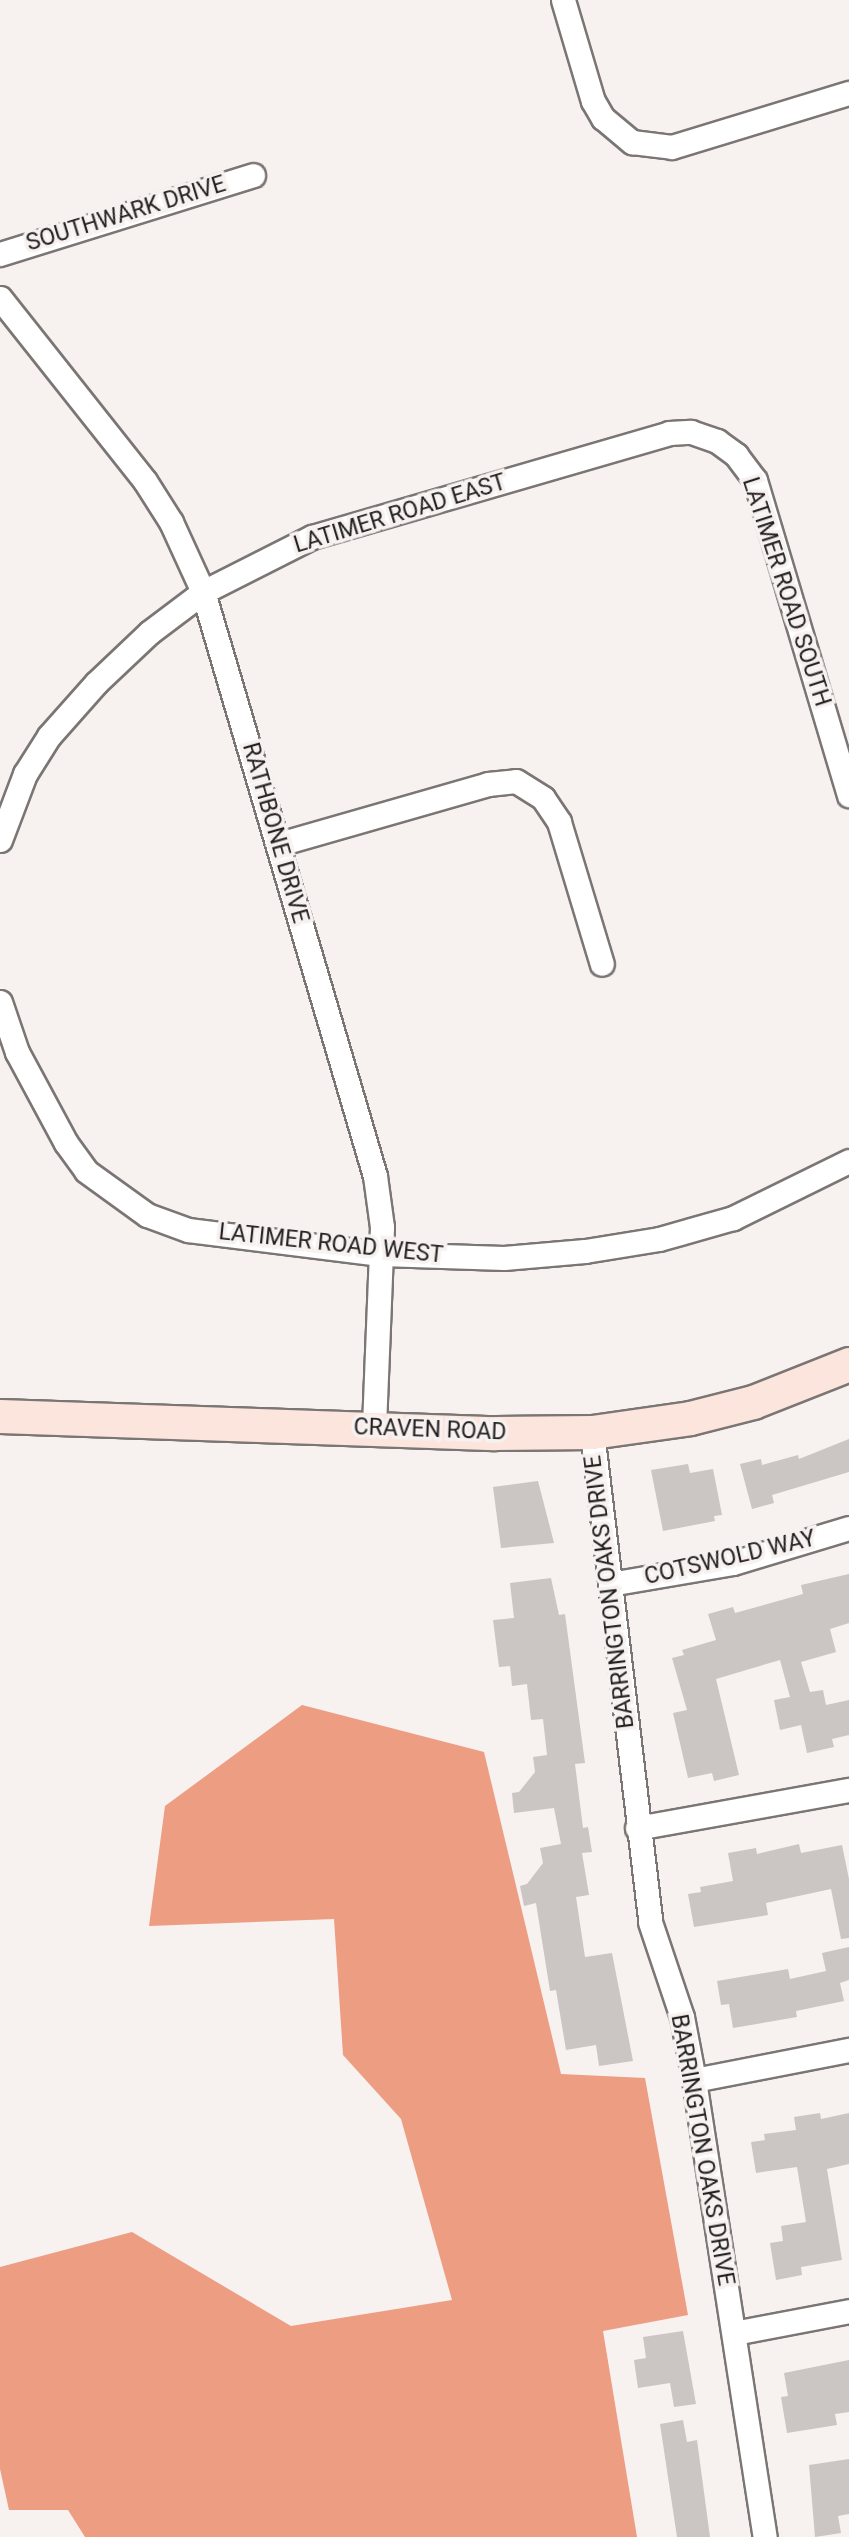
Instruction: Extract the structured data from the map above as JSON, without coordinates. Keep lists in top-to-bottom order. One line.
{"streets":{"street":["SOUTHWARK DRIVE","LATIMER ROAD EAST","LATIMER ROAD SOUTH","RATHBONE DRIVE","LATIMER ROAD WEST","CRAVEN ROAD","COTSWOLD WAY","BARRINGTON OAKS DRIVE"]},"crossings":[["LATIMER ROAD EAST","LATIMER ROAD SOUTH"],["LATIMER ROAD EAST","RATHBONE DRIVE"],["RATHBONE DRIVE","LATIMER ROAD WEST"],["RATHBONE DRIVE","CRAVEN ROAD"],["CRAVEN ROAD","BARRINGTON OAKS DRIVE"],["COTSWOLD WAY","BARRINGTON OAKS DRIVE"]]}
